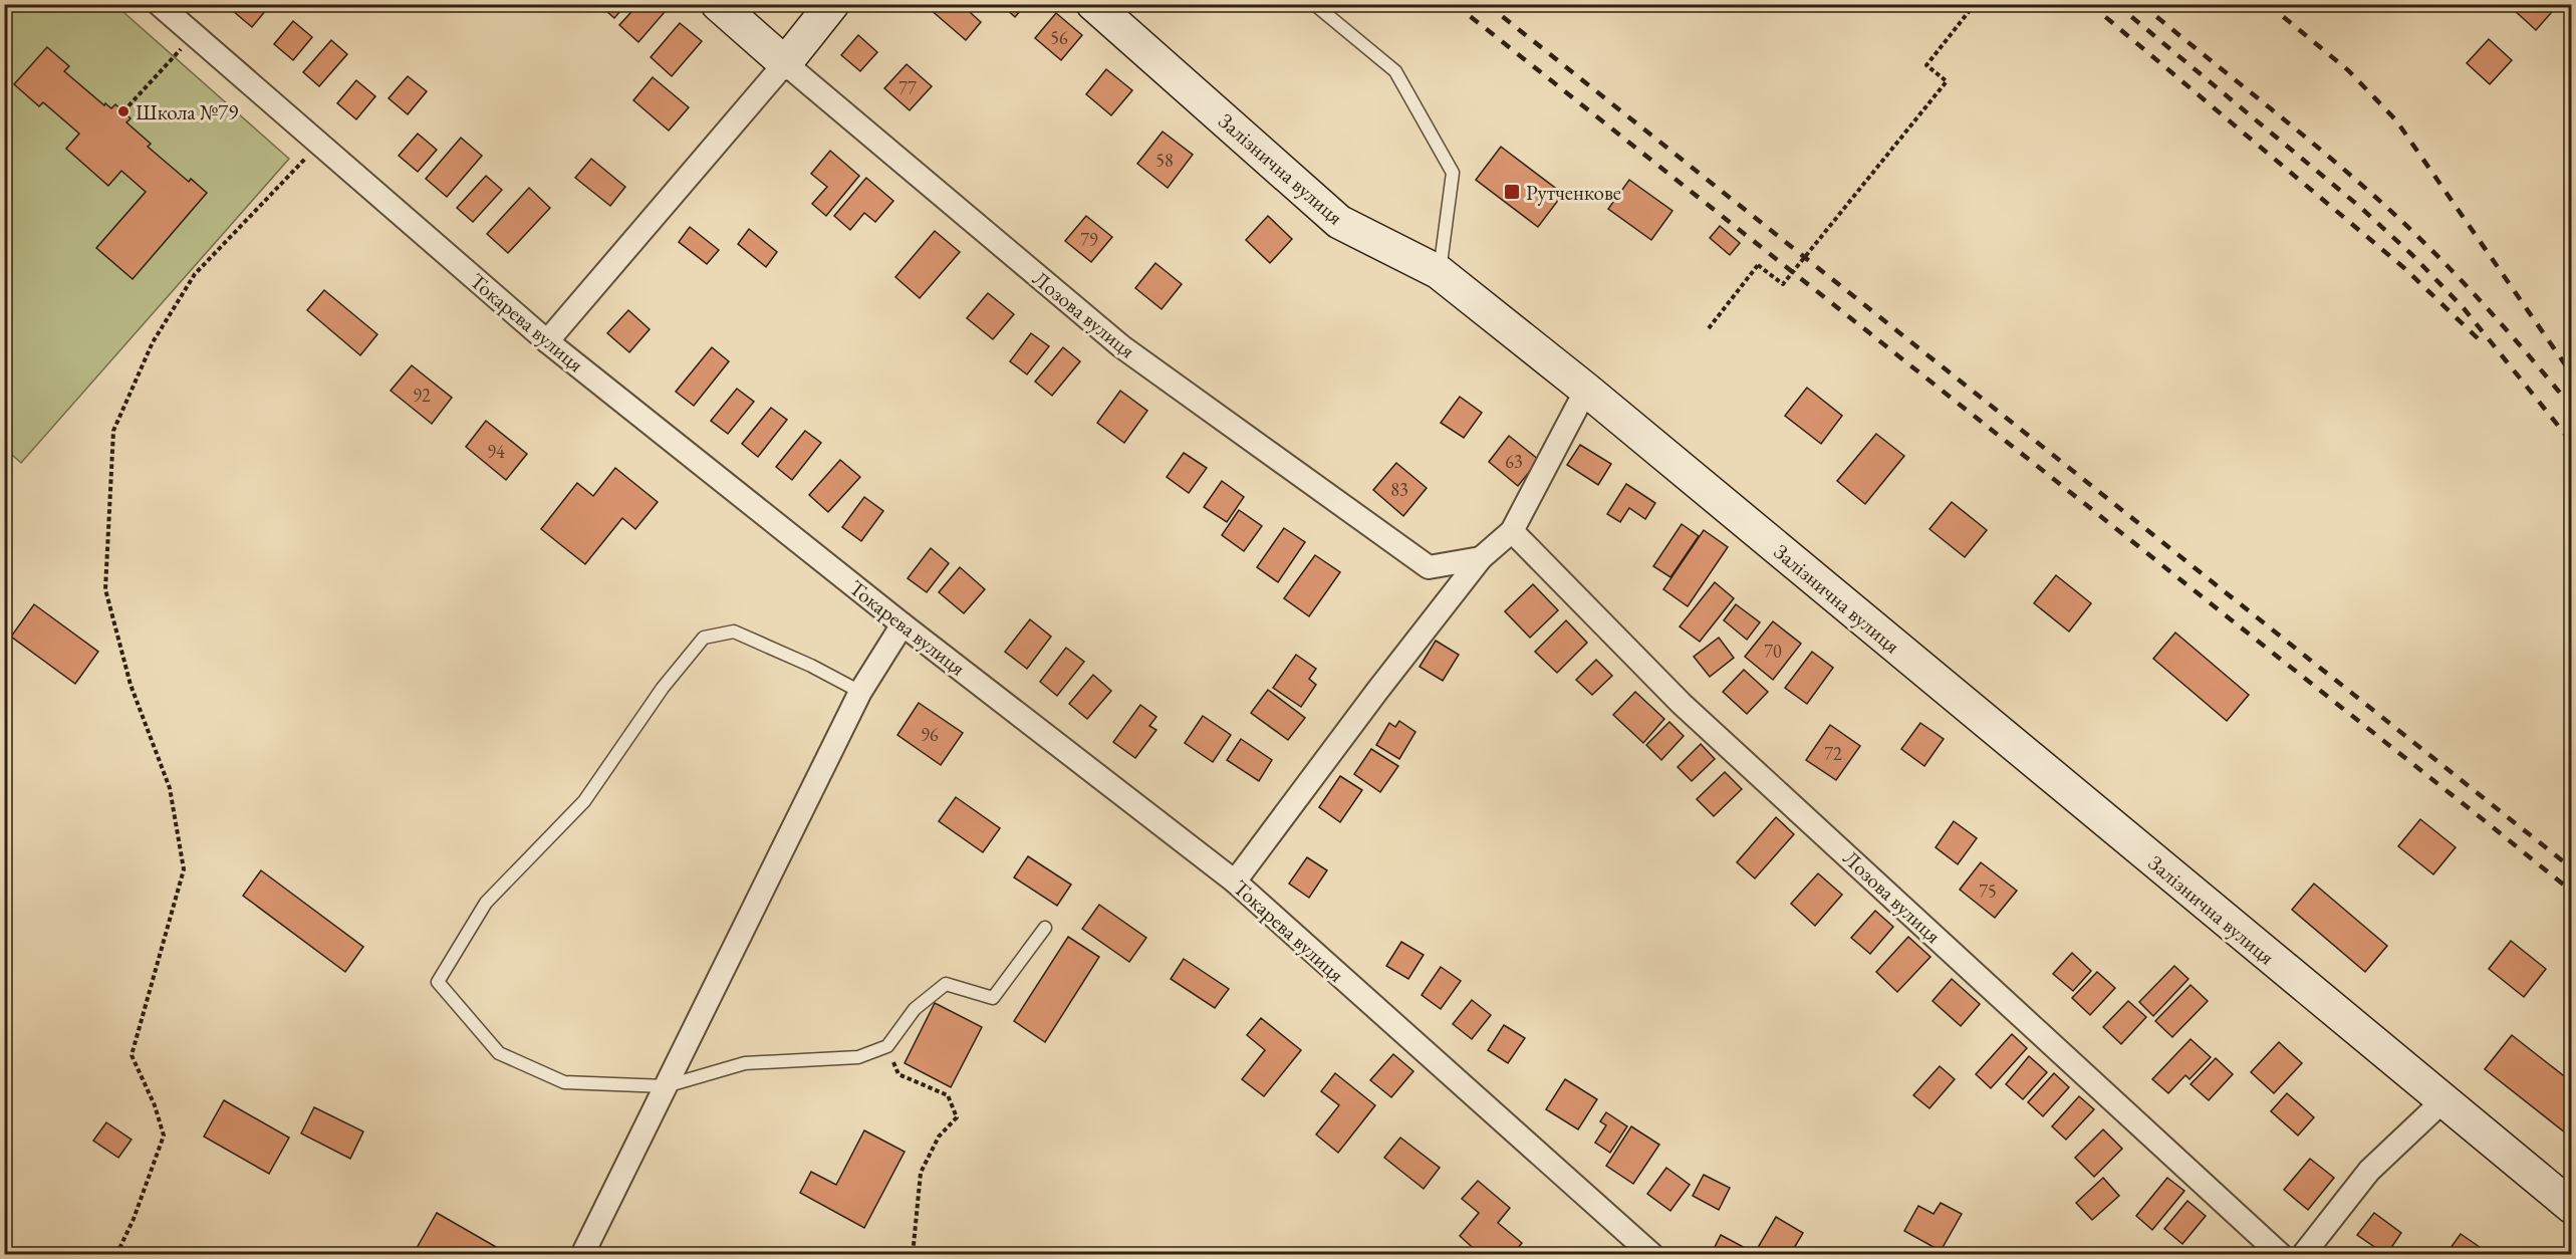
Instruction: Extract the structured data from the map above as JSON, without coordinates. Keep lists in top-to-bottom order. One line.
{"streets":{"main road":["Залізнична вулиця","Лозова вулиця"],"street":["Токарева вулиця"]},"places":{"other":["Школа №79"],"transit":["Рутченкове"]},"house_numbers":["56","77","58","79","92","94","63","83","70","96","72","75"]}
